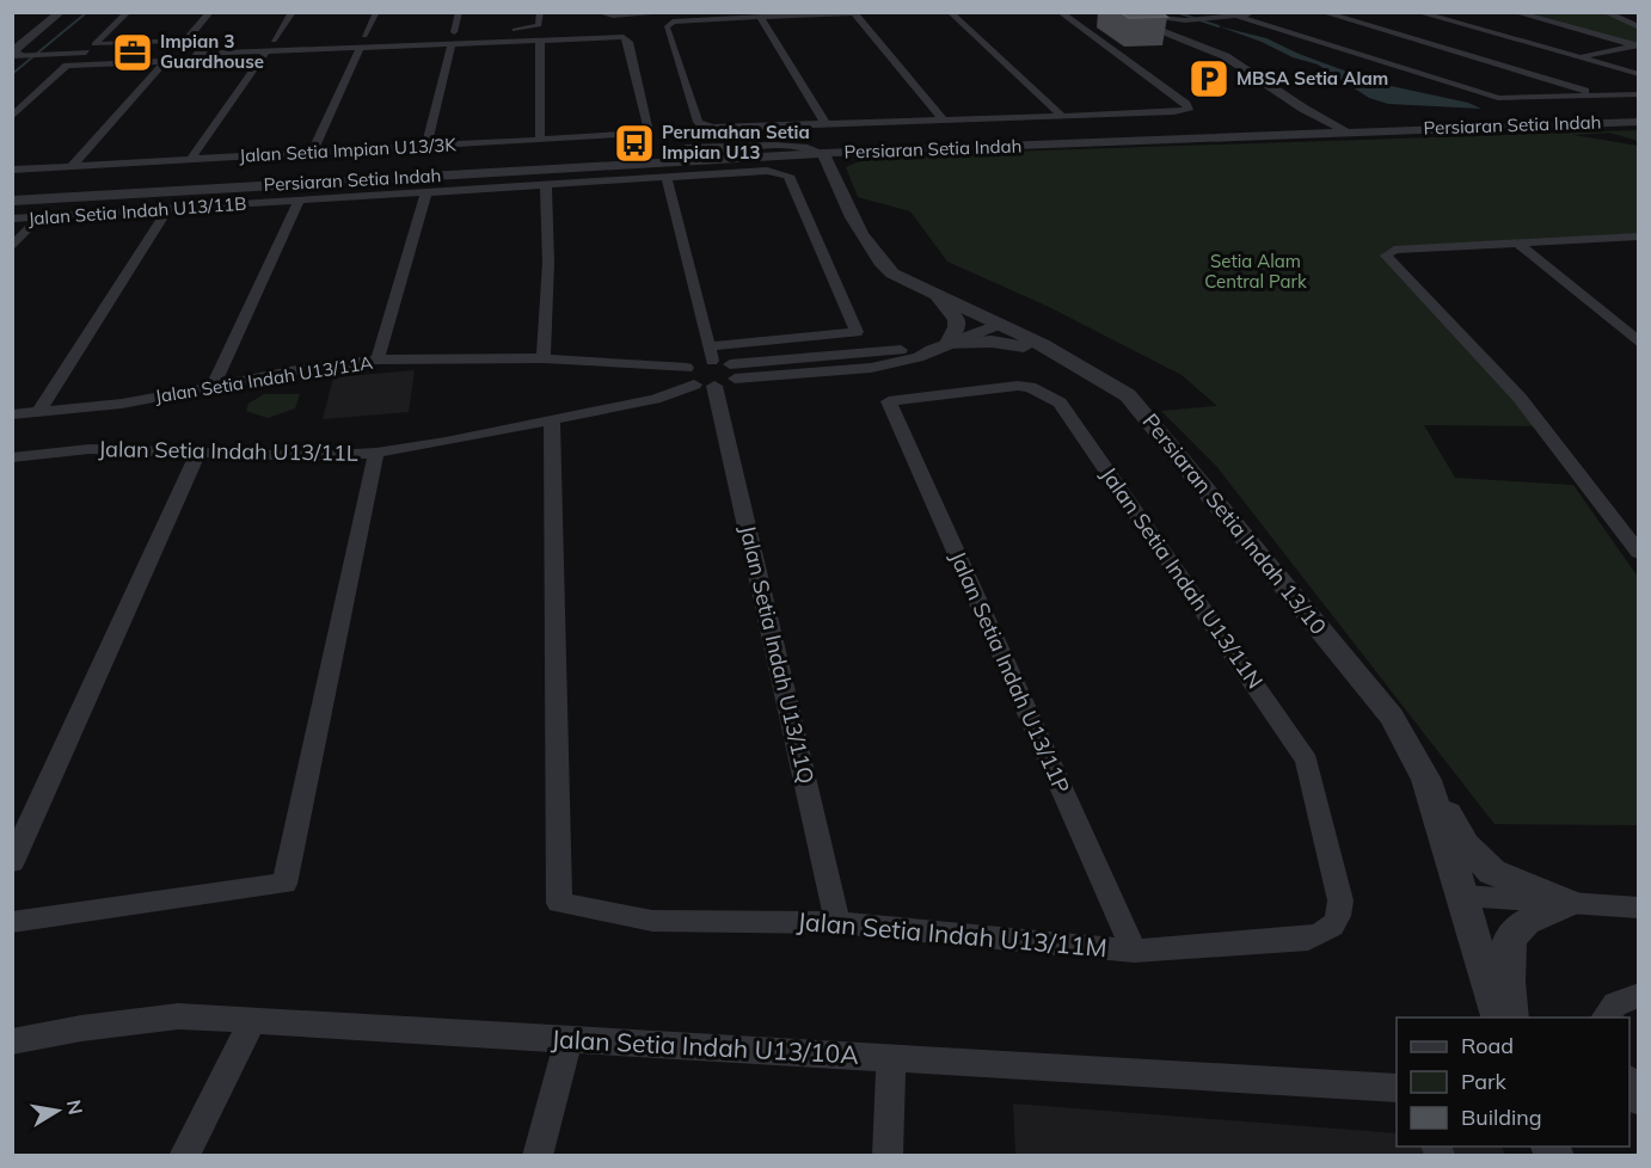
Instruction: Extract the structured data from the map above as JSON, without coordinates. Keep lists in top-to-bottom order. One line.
{"streets":{"street":["Persiaran Setia Indah","Jalan Setia Impian U13/3K","Jalan Setia Indah U13/11B","Jalan Setia Indah U13/11A","Jalan Setia Indah U13/11L","Persiaran Setia Indah 13/10","Jalan Setia Indah U13/11N","Jalan Setia Indah U13/11Q","Jalan Setia Indah U13/11P","Jalan Setia Indah U13/11M","Jalan Setia Indah U13/10A"]},"crossings":[["Persiaran Setia Indah","Persiaran Setia Indah 13/10"],["Jalan Setia Indah U13/11A","Jalan Setia Indah U13/11L"],["Jalan Setia Indah U13/11A","Jalan Setia Indah U13/11Q"],["Jalan Setia Indah U13/11L","Jalan Setia Indah U13/11Q"],["Jalan Setia Indah U13/11L","Jalan Setia Indah U13/11M"],["Jalan Setia Indah U13/11N","Jalan Setia Indah U13/11P"],["Jalan Setia Indah U13/11N","Jalan Setia Indah U13/11M"],["Jalan Setia Indah U13/11Q","Jalan Setia Indah U13/11M"],["Jalan Setia Indah U13/11P","Jalan Setia Indah U13/11M"]],"parks":["Setia Alam Central Park"],"places":{"office":["Impian 3 Guardhouse"],"parking":["MBSA Setia Alam"],"bus stop":["Perumahan Setia Impian U13"]},"legend":["Road","Park","Building"],"north":"right"}
